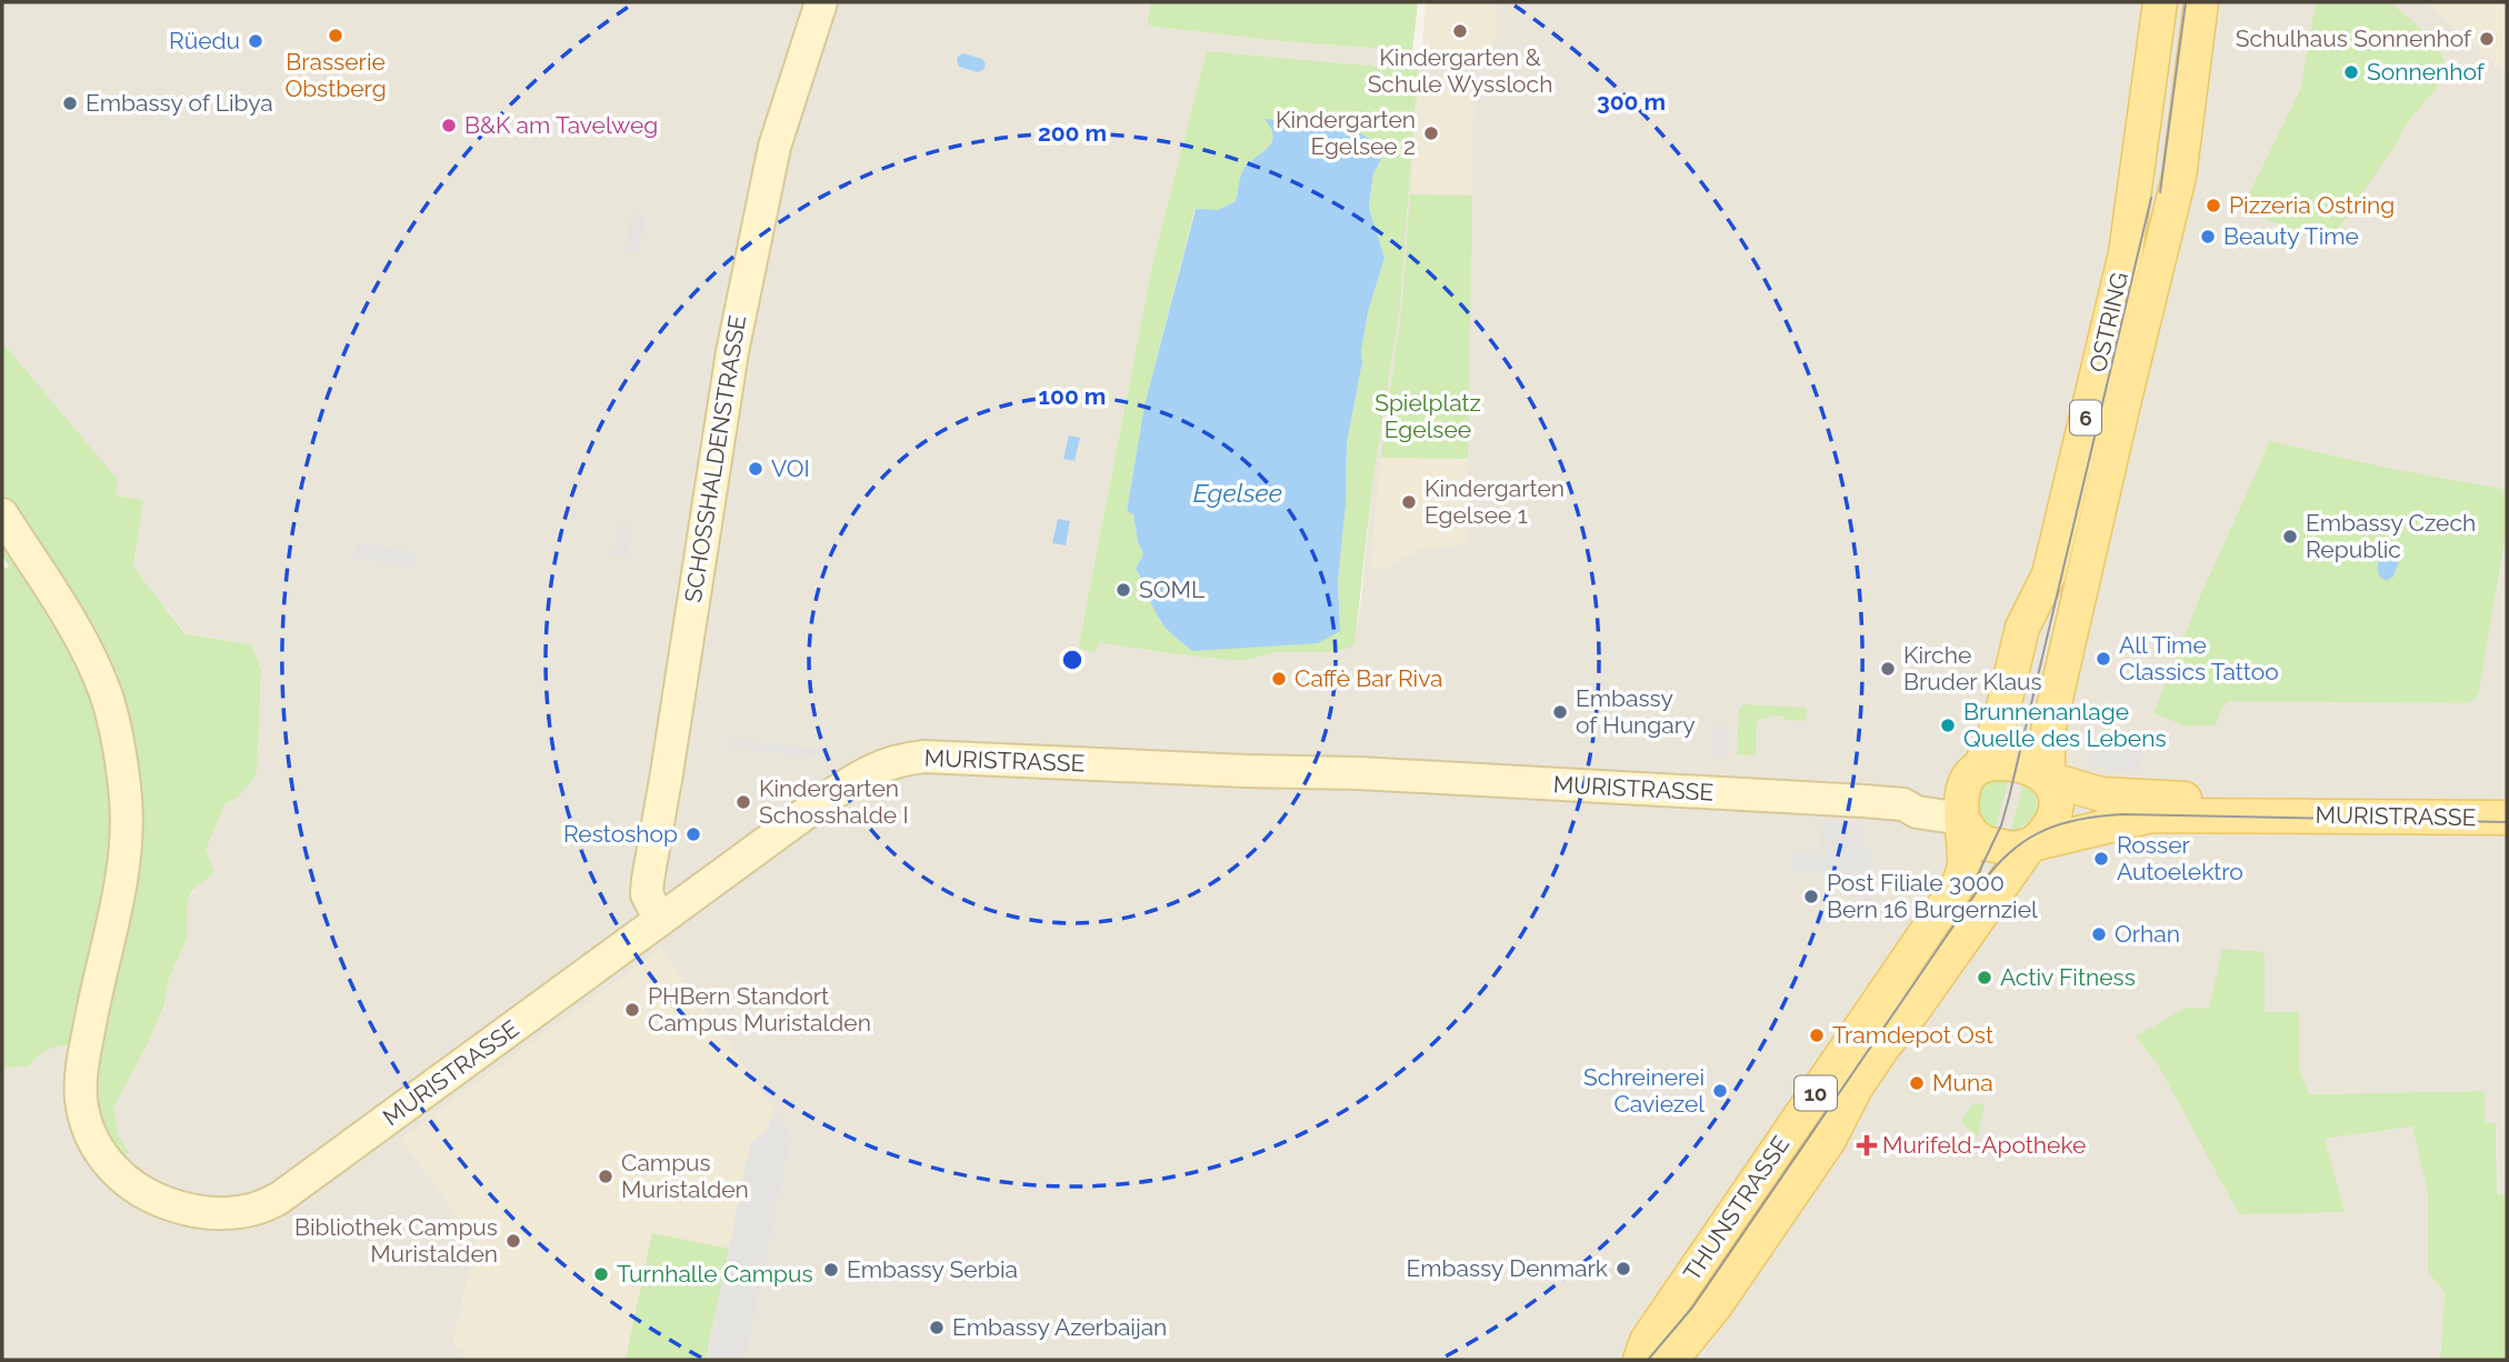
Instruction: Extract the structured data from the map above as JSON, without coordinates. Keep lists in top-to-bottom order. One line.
{"streets":{"main road":["OSTRING","6","SCHOSSHALDENSTRASSE","MURISTRASSE","10","THUNSTRASSE"]},"crossings":[["OSTRING","MURISTRASSE"],["OSTRING","THUNSTRASSE"],["SCHOSSHALDENSTRASSE","MURISTRASSE"],["MURISTRASSE","THUNSTRASSE"]],"water":["Egelsee"],"parks":["Spielplatz Egelsee"],"places":{"other":["Kindergarten & Schule Wyssloch","Brasserie Obstberg","Schulhaus Sonnenhof","Rüedu","Sonnenhof","Embassy of Libya","B&K am Tavelweg","Kindergarten Egelsee 2","Pizzeria Ostring","Beauty Time","VOI","Kindergarten Egelsee 1","Embassy Czech Republic","SOML","All Time Classics Tattoo","Kirche Bruder Klaus","Caffè Bar Riva","Embassy of Hungary","Brunnenanlage Quelle des Lebens","Kindergarten Schosshalde I","Restoshop","Rosser Autoelektro","Post Filiale 3000 Bern 16 Burgernziel","Orhan","Activ Fitness","PHBern Standort Campus Muristalden","Tramdepot Ost","Muna","Schreinerei Caviezel","Campus Muristalden","Bibliothek Campus Muristalden","Embassy Denmark","Embassy Serbia","Turnhalle Campus","Embassy Azerbaijan"],"health":["Murifeld-Apotheke"]},"rings":["300 m","200 m","100 m"]}
